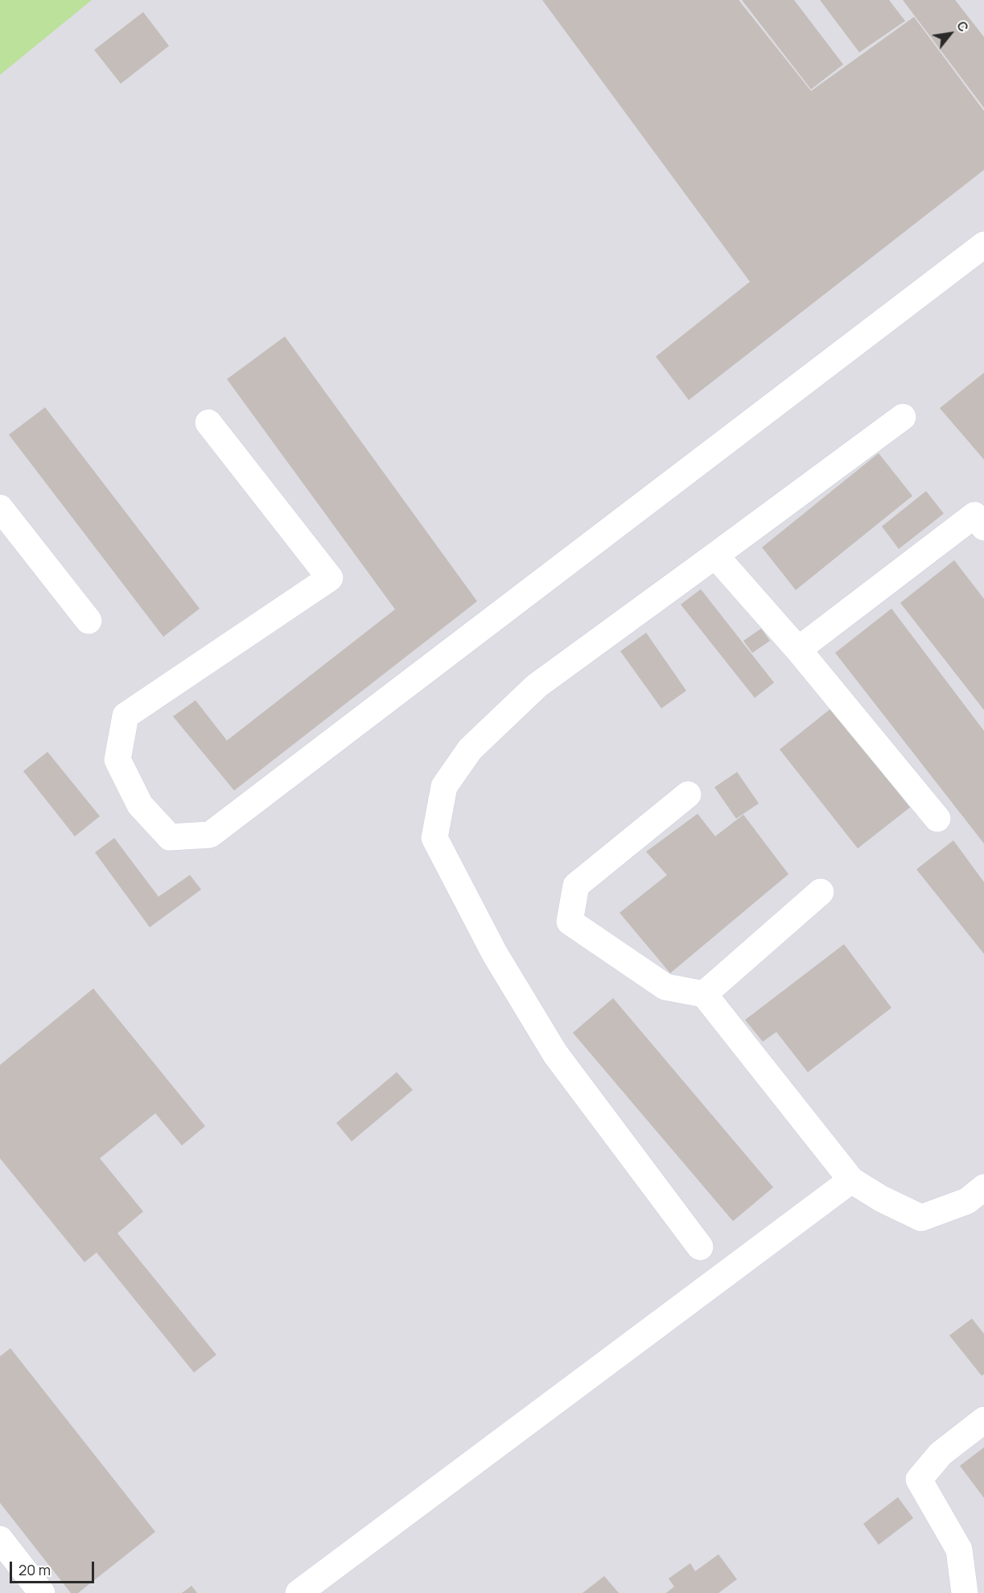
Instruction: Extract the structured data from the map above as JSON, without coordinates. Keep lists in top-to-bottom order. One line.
{"scale_bar":"20 m","north":"top right"}
